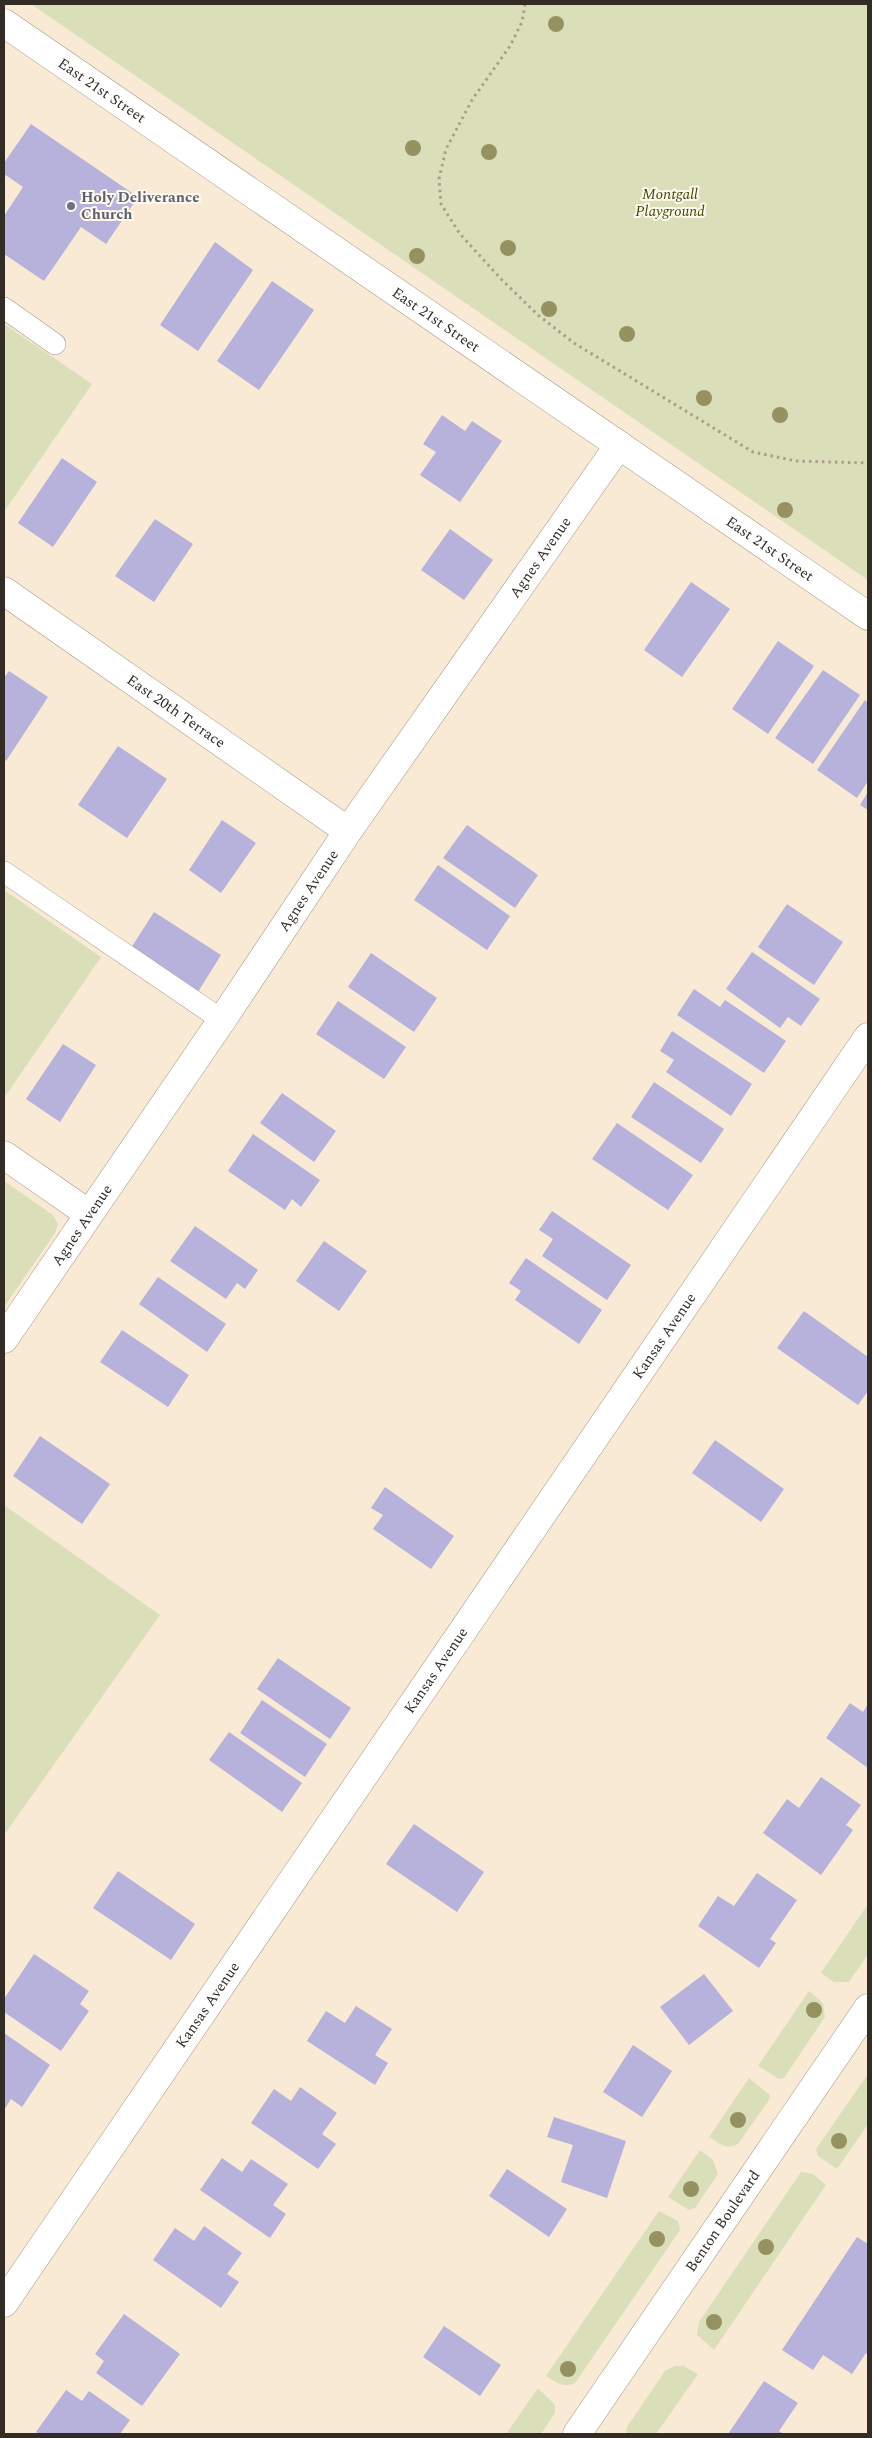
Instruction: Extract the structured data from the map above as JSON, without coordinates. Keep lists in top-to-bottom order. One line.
{"streets":{"street":["East 21st Street","Agnes Avenue","East 20th Terrace","Kansas Avenue","Benton Boulevard"]},"crossings":[["East 21st Street","Agnes Avenue"],["Agnes Avenue","East 20th Terrace"]],"parks":["Montgall Playground"],"places":["Holy Deliverance Church"]}
